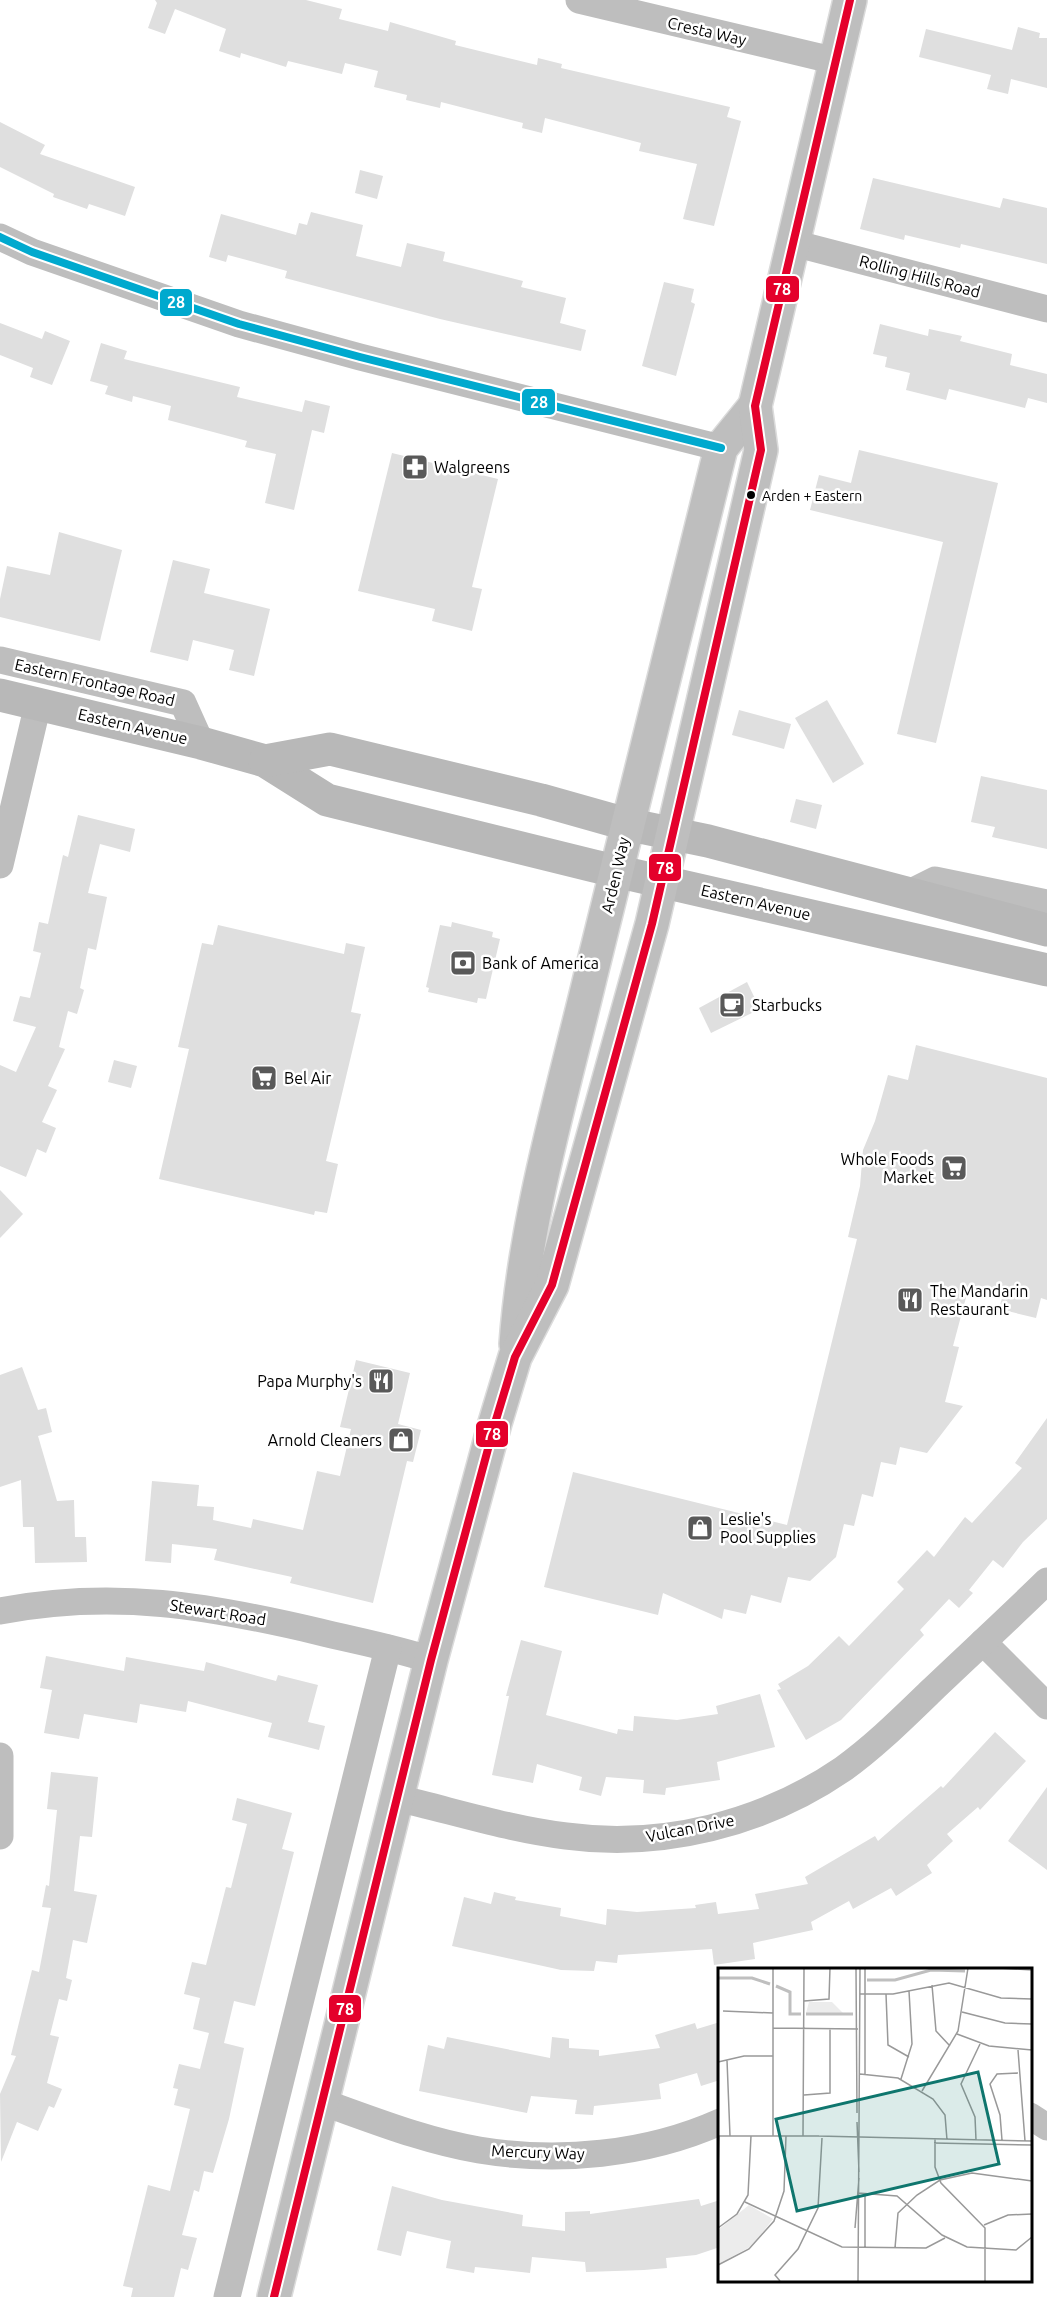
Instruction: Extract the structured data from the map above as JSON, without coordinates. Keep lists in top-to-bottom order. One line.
{"streets":{"main road":["Eastern Avenue","Arden Way"],"street":["Cresta Way","Rolling Hills Road","Eastern Frontage Road","Stewart Road","Vulcan Drive","Mercury Way"]},"crossings":[["Cresta Way","Arden Way"],["Rolling Hills Road","Arden Way"],["Eastern Frontage Road","Eastern Avenue"],["Eastern Avenue","Arden Way"],["Arden Way","Stewart Road"],["Arden Way","Vulcan Drive"],["Arden Way","Mercury Way"]],"places":{"pharmacy":["Walgreens"],"other":["Arden + Eastern"],"bank":["Bank of America"],"cafe":["Starbucks"],"supermarket":["Bel Air","Whole Foods Market"],"restaurant":["The Mandarin Restaurant","Papa Murphy's"],"shop":["Arnold Cleaners","Leslie's Pool Supplies"]},"lines":["transit line 78","transit line 28"]}
